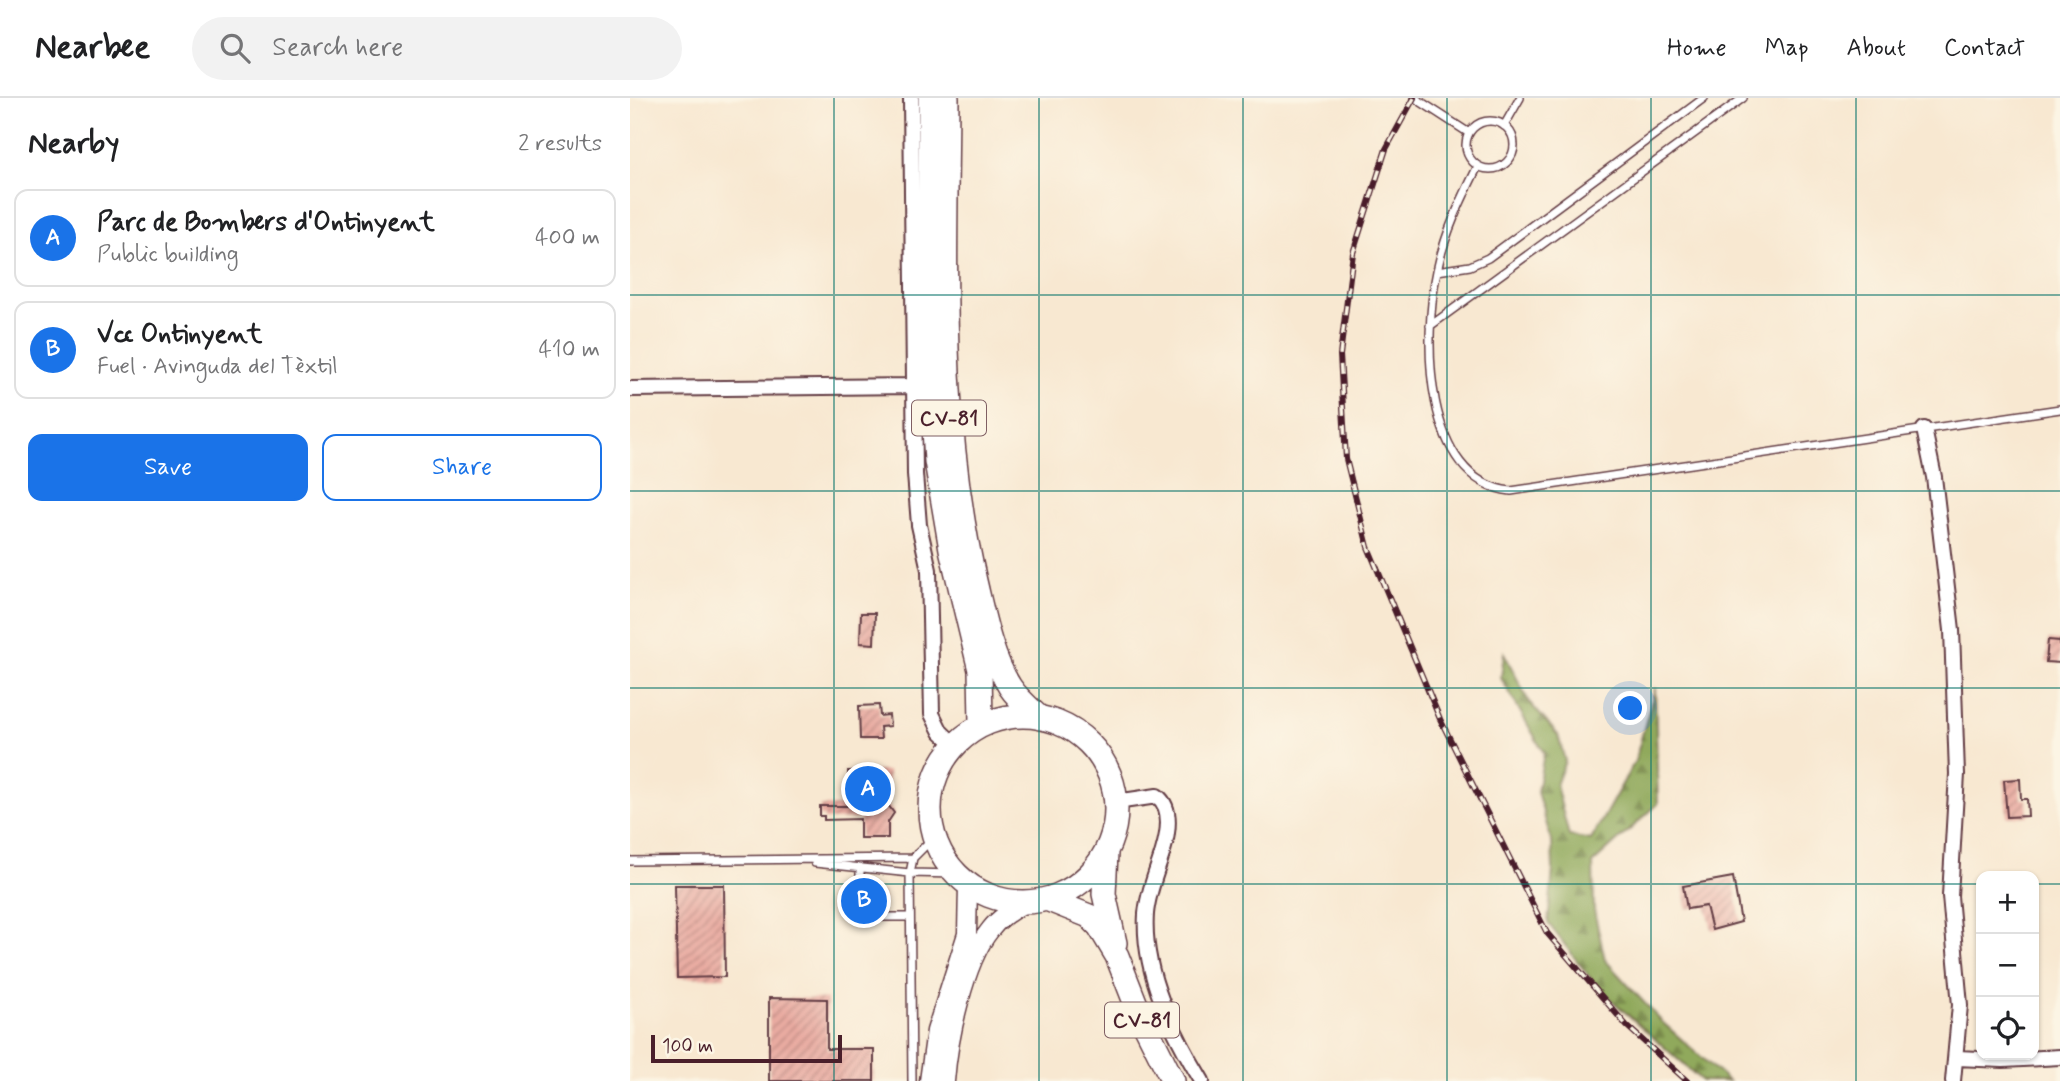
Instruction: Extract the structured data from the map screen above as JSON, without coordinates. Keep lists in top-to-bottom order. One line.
{"streets":{"main road":["CV-81"]},"scale_bar":"100 m","page":{"header":"Nearbee","search":"Search here","nav":["Home","Map","About","Contact"],"heading":["Nearby","2 results"],"list":[{"mark":"A","name":"Parc de Bombers d'Ontinyent","note":"Public building","value":"400 m"},{"mark":"B","name":"Vcc Ontinyent","note":"Fuel · Avinguda del Tèxtil","value":"410 m"}],"buttons":["Save","Share"],"pins":["A","B"],"map_buttons":["+","−"],"scale":"100 m"}}
